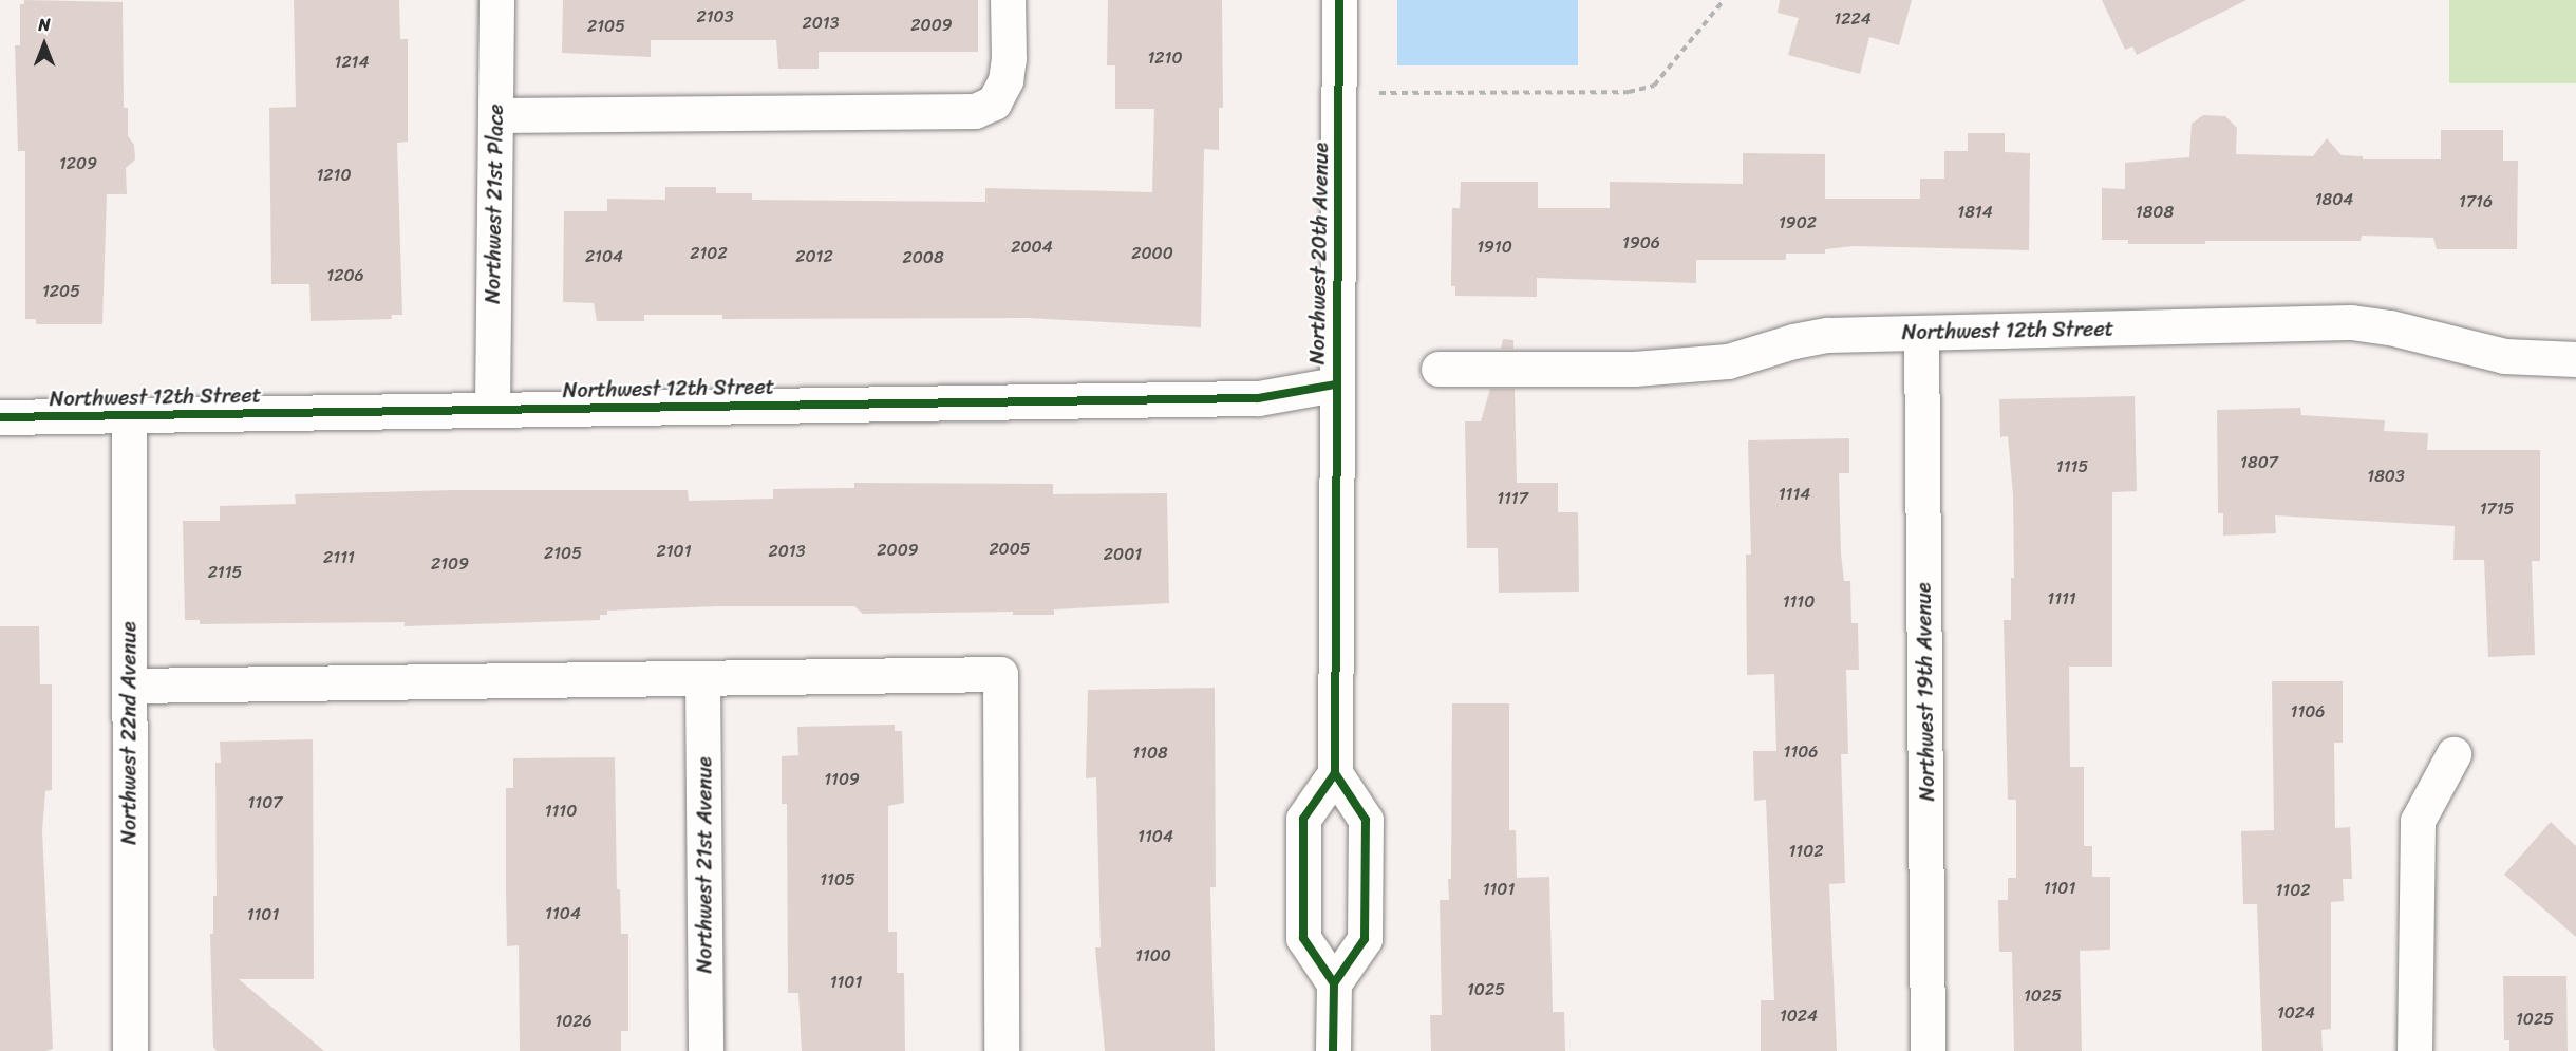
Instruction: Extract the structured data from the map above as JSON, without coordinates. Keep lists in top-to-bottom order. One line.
{"streets":{"street":["Northwest 21st Place","Northwest 20th Avenue","Northwest 12th Street","Northwest 19th Avenue","Northwest 22nd Avenue","Northwest 21st Avenue"]},"crossings":[["Northwest 21st Place","Northwest 12th Street"],["Northwest 20th Avenue","Northwest 12th Street"],["Northwest 12th Street","Northwest 19th Avenue"],["Northwest 12th Street","Northwest 22nd Avenue"]],"house_numbers":["2103","1224","2013","2009","2105","1210","1214","1209","1210","1804","1716","1814","1808","1902","1906","2004","1910","2102","2000","2104","2012","2008","1206","1205","1807","1115","1803","1114","1117","1715","2005","2009","2101","2013","2105","2001","2111","2109","2115","1111","1110","1106","1106","1108","1109","1107","1110","1104","1102","1105","1101","1101","1102","1104","1101","1100","1101","1025","1025","1024","1024","1025","1026"],"north":"top"}
